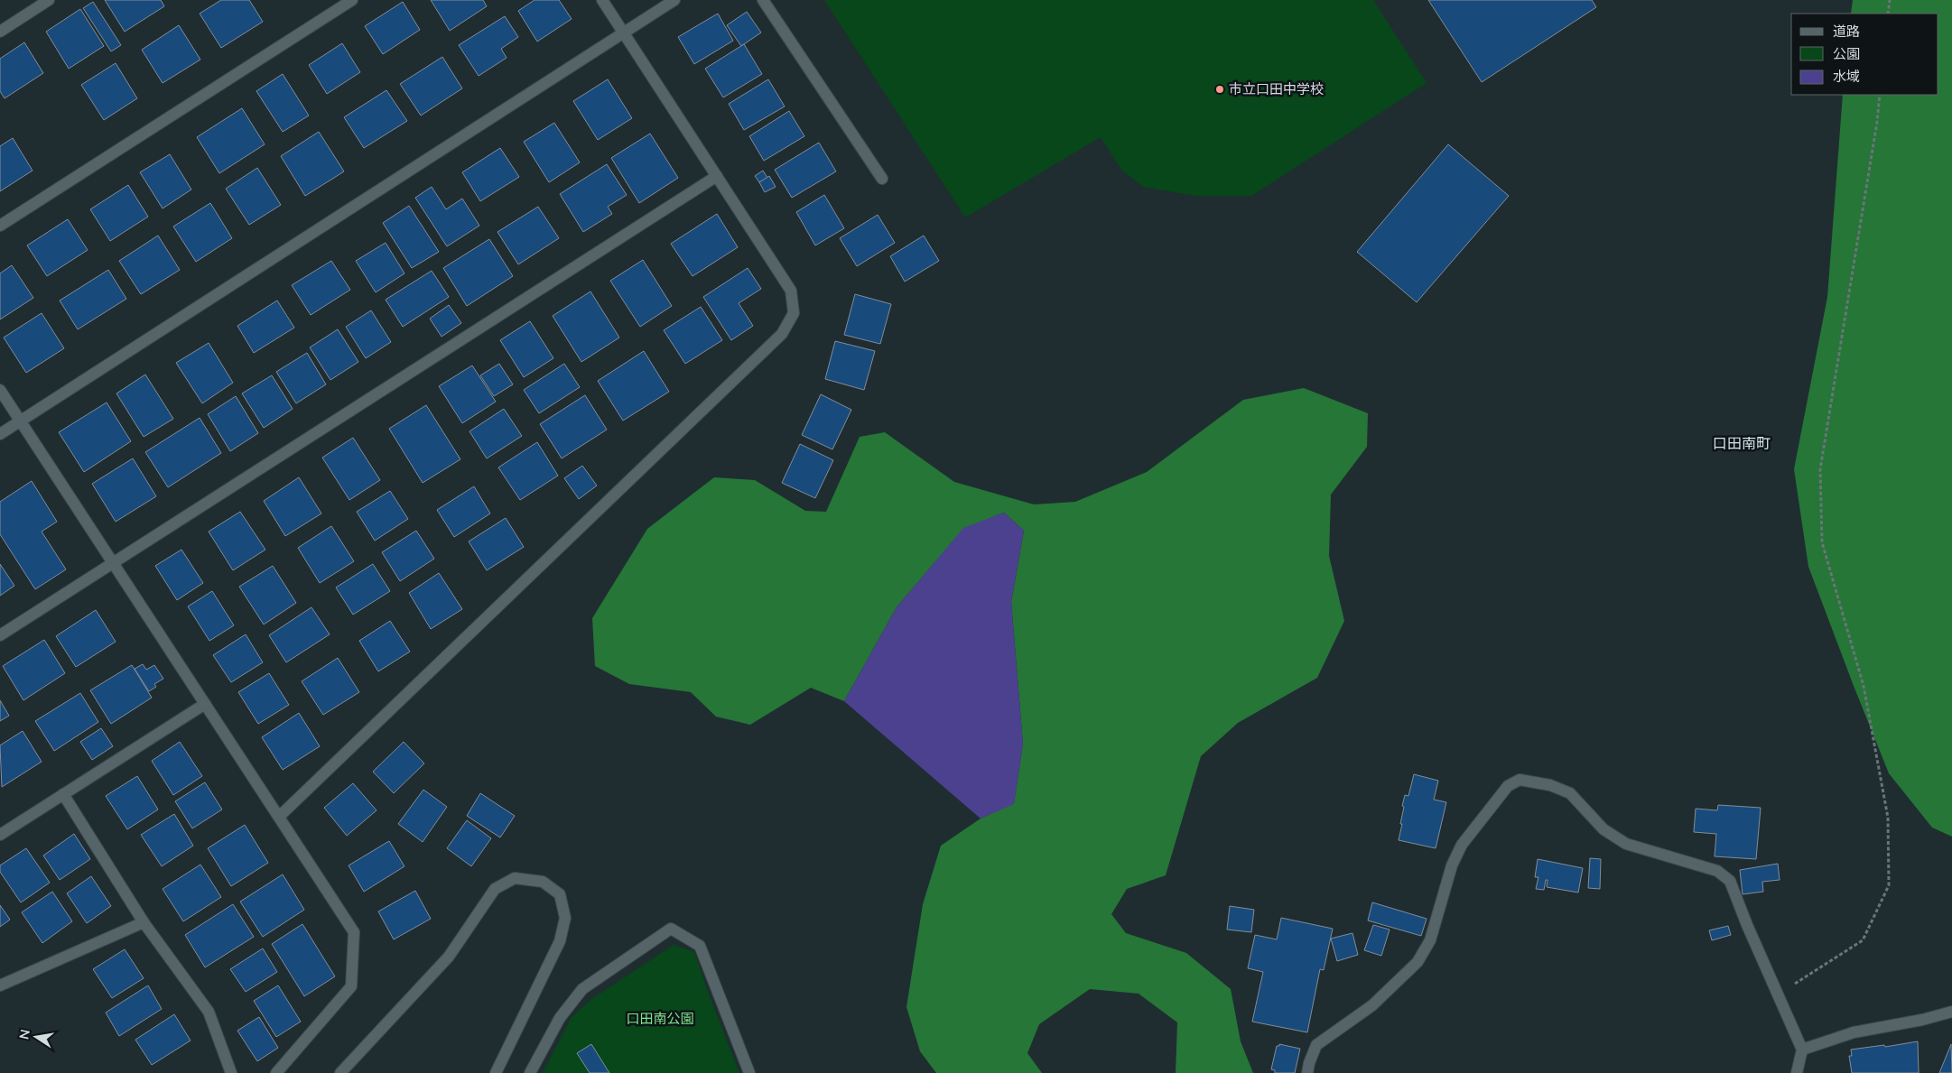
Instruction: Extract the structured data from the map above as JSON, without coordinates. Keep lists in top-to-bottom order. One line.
{"districts":["口田南町"],"parks":["口田南公園"],"places":["市立口田中学校"],"legend":["道路","公園","水域"],"north":"left"}
